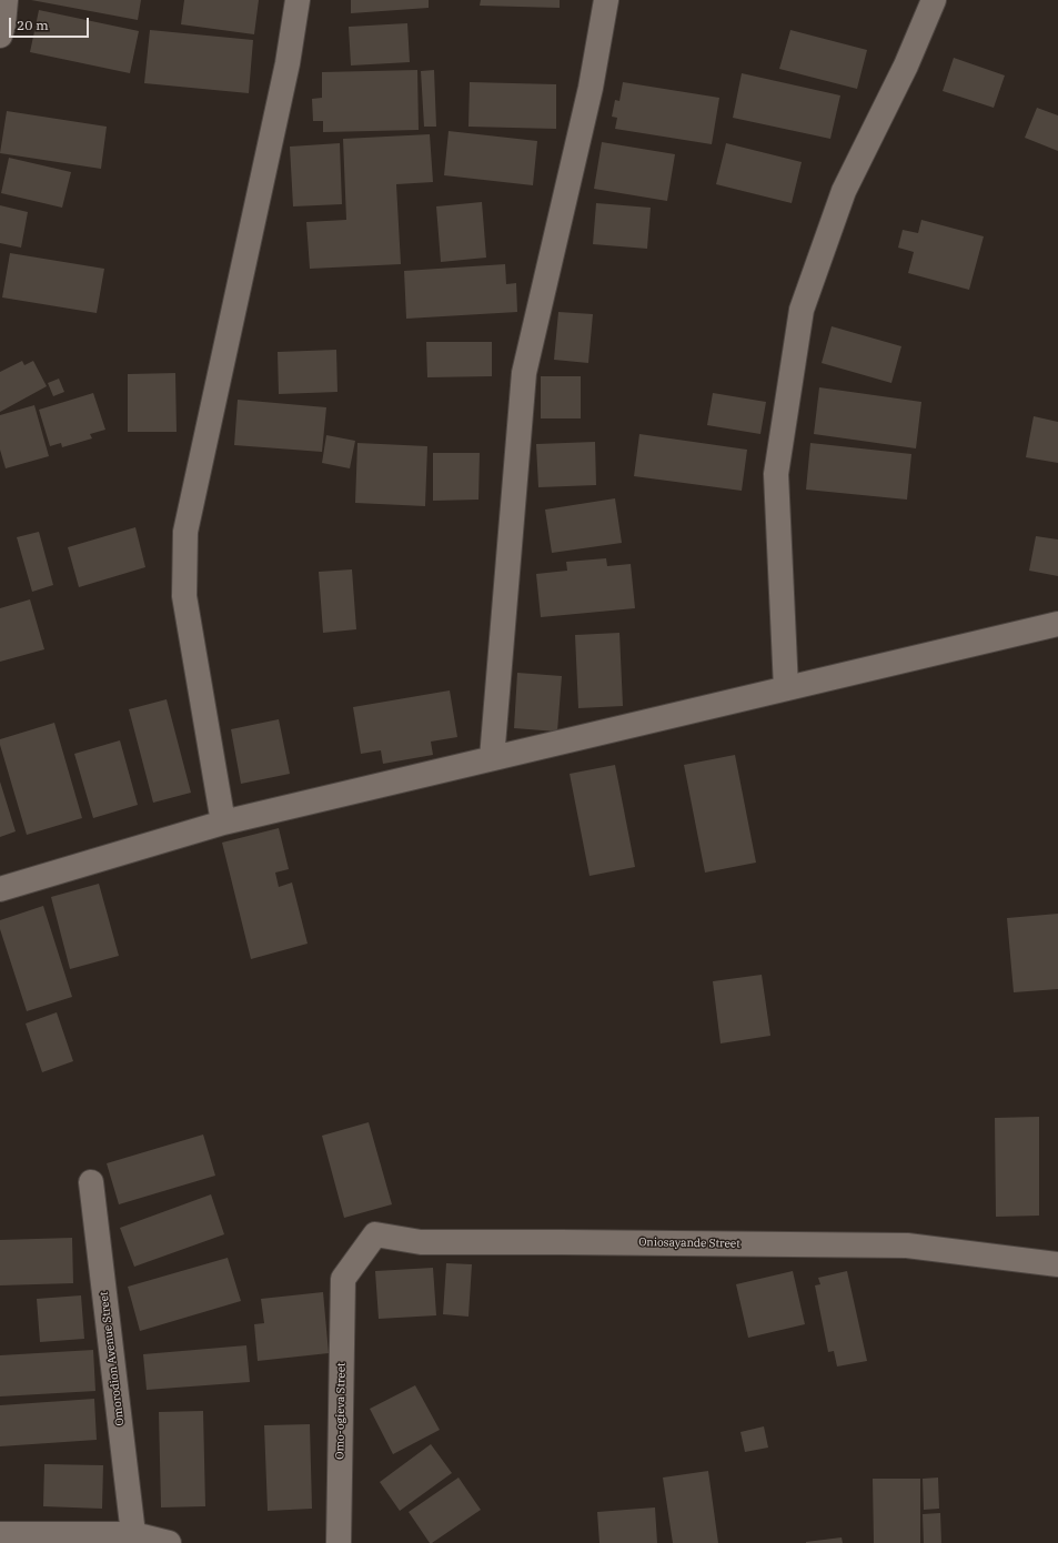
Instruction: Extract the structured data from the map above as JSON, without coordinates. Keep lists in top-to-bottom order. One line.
{"streets":{"street":["Oniosayande Street","Omorodion Avenue Street","Omo-ogieva Street"]},"crossings":[["Oniosayande Street","Omo-ogieva Street"]],"scale_bar":"20 m"}
